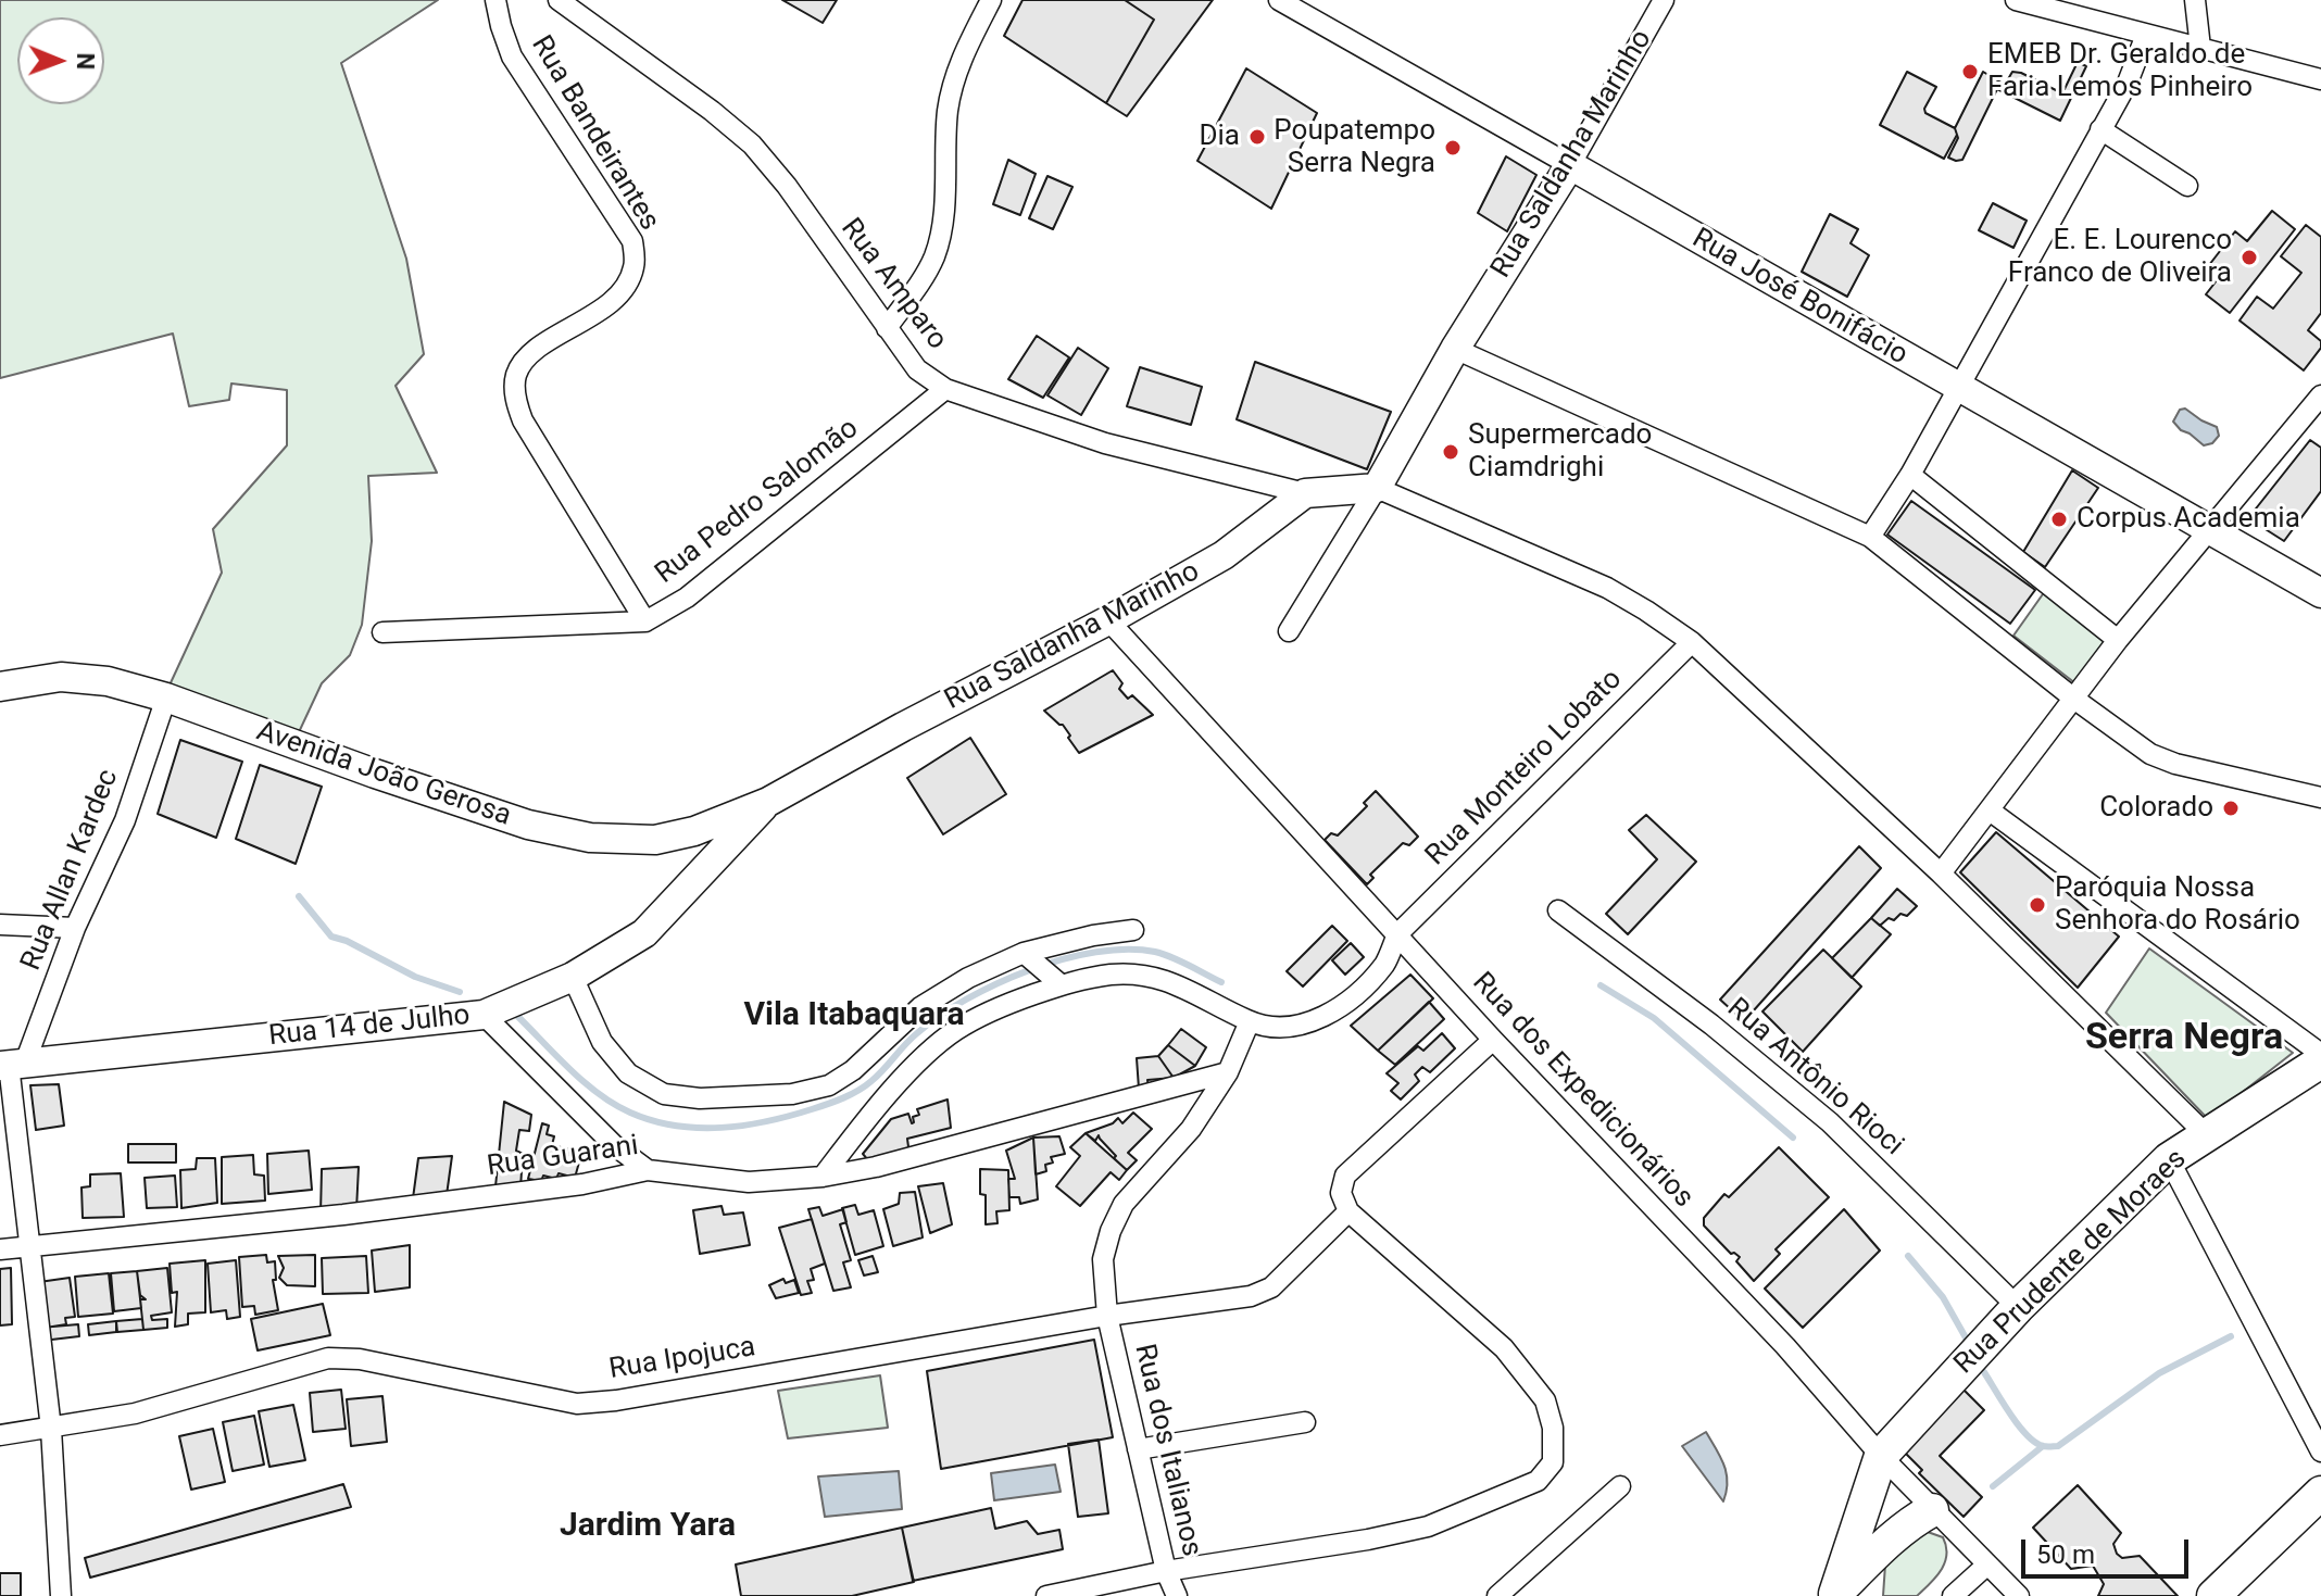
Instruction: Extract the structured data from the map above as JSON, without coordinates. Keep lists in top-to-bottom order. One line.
{"streets":{"main road":["Rua Saldanha Marinho","Rua José Bonifácio","Avenida João Gerosa","Rua 14 de Julho","Rua Prudente de Moraes"],"street":["Rua Bandeirantes","Rua Amparo","Rua Pedro Salomão","Rua Monteiro Lobato","Rua Allan Kardec","Rua Antônio Rioci","Rua dos Expedicionários","Rua Guarani","Rua Ipojuca","Rua dos Italianos"]},"crossings":[["Rua Bandeirantes","Rua Pedro Salomão"],["Rua Saldanha Marinho","Rua Amparo"],["Rua Saldanha Marinho","Rua José Bonifácio"],["Rua Saldanha Marinho","Avenida João Gerosa"],["Rua Saldanha Marinho","Rua 14 de Julho"],["Rua Saldanha Marinho","Rua dos Expedicionários"],["Rua Amparo","Rua Pedro Salomão"],["Rua Monteiro Lobato","Rua dos Expedicionários"],["Rua Monteiro Lobato","Rua dos Italianos"],["Avenida João Gerosa","Rua Allan Kardec"],["Avenida João Gerosa","Rua 14 de Julho"],["Rua Allan Kardec","Rua 14 de Julho"],["Rua Antônio Rioci","Rua Prudente de Moraes"],["Rua dos Expedicionários","Rua Prudente de Moraes"],["Rua Guarani","Rua dos Italianos"],["Rua Ipojuca","Rua dos Italianos"]],"districts":["Vila Itabaquara","Serra Negra","Jardim Yara"],"places":["EMEB Dr. Geraldo de Faria Lemos Pinheiro","Dia","Poupatempo Serra Negra","E. E. Lourenco Franco de Oliveira","Supermercado Ciamdrighi","Corpus Academia","Colorado","Paróquia Nossa Senhora do Rosário"],"scale_bar":"50 m","north":"right"}
